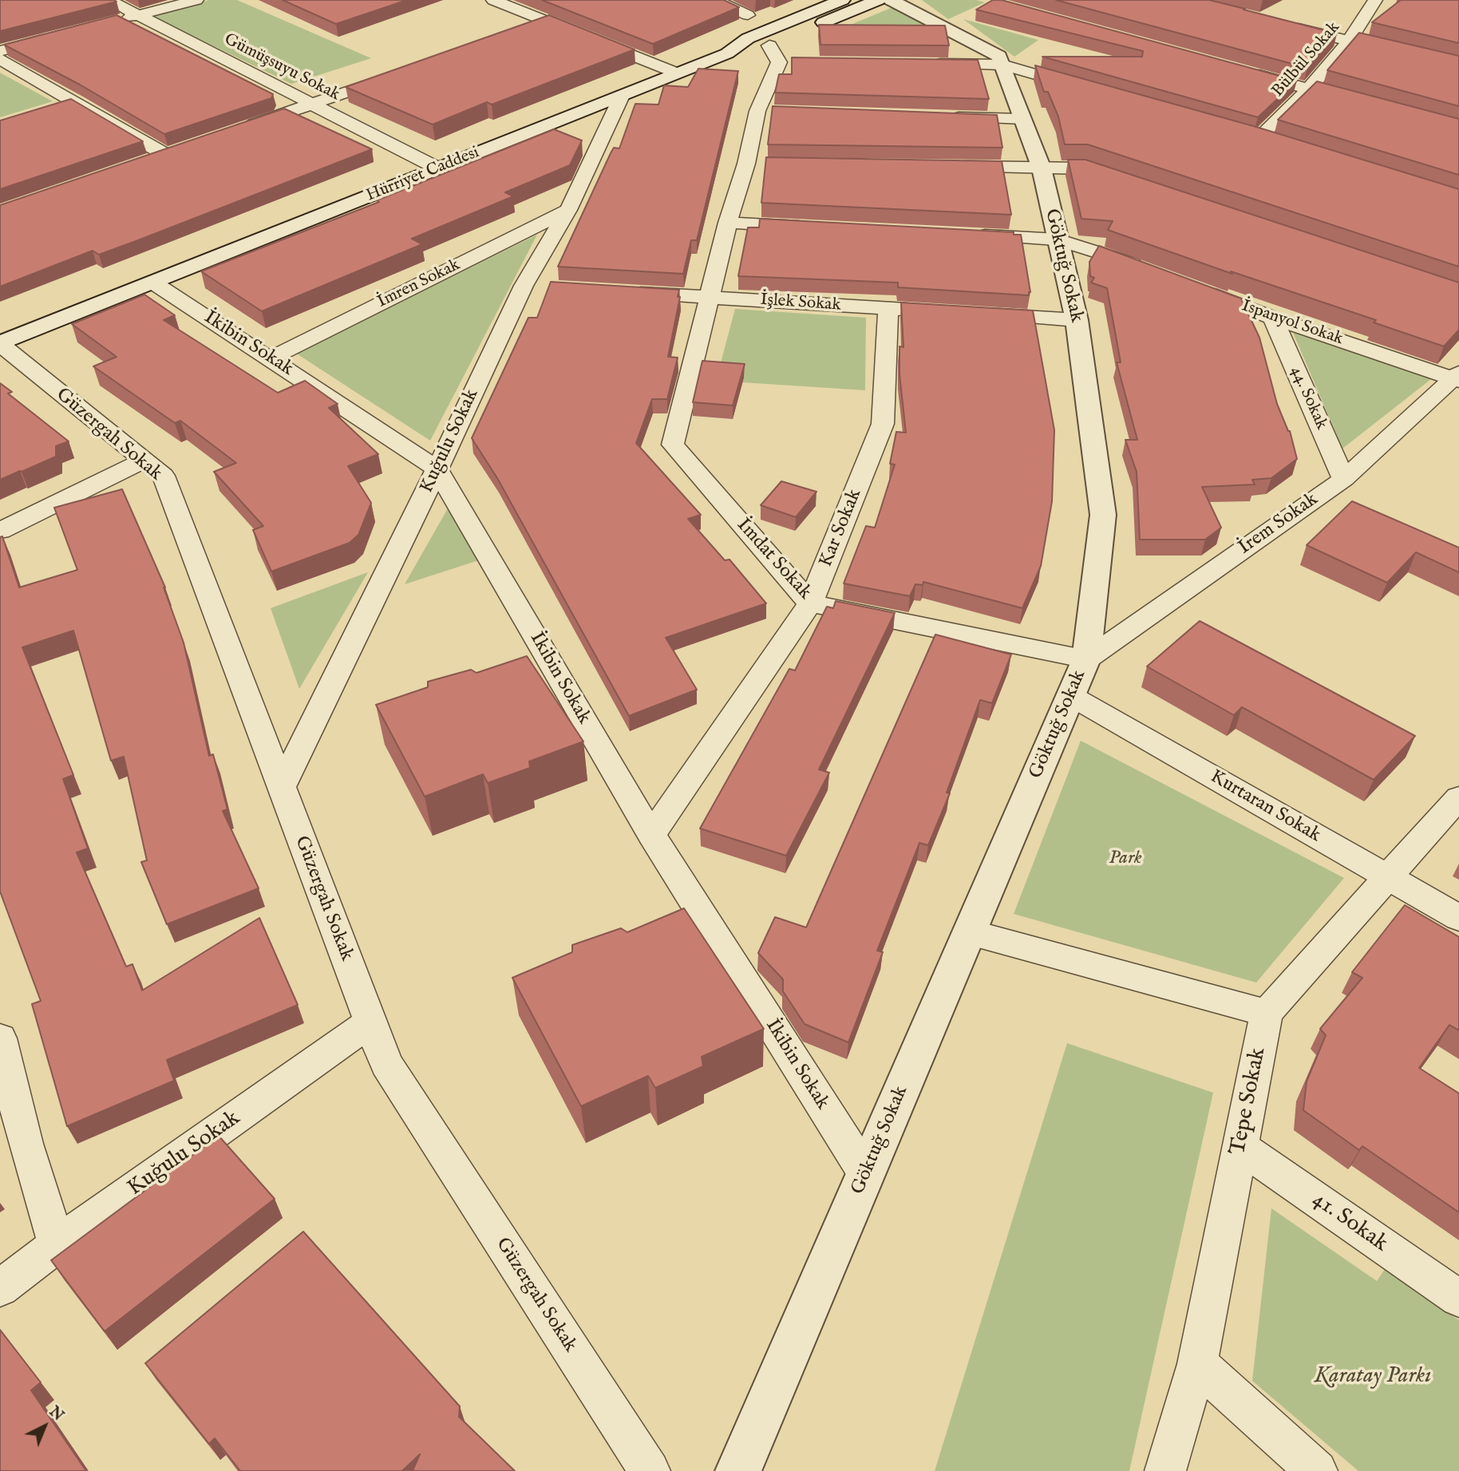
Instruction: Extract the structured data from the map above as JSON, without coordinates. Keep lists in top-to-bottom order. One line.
{"streets":{"street":["Bülbül Sokak","Gümüşsuyu Sokak","Hürriyet Caddesi","Göktuğ Sokak","İmren Sokak","İşlek Sokak","İspanyol Sokak","İkibin Sokak","44. Sokak","Güzergah Sokak","Kuğulu Sokak","İrem Sokak","Kar Sokak","İmdat Sokak","Kurtaran Sokak","Tepe Sokak","41. Sokak"]},"crossings":[["Gümüşsuyu Sokak","Hürriyet Caddesi"],["Hürriyet Caddesi","İkibin Sokak"],["Hürriyet Caddesi","Güzergah Sokak"],["Hürriyet Caddesi","Kuğulu Sokak"],["Göktuğ Sokak","İkibin Sokak"],["Göktuğ Sokak","İrem Sokak"],["Göktuğ Sokak","İmdat Sokak"],["Göktuğ Sokak","Kurtaran Sokak"],["İmren Sokak","İkibin Sokak"],["İmren Sokak","Kuğulu Sokak"],["İşlek Sokak","Kar Sokak"],["İşlek Sokak","İmdat Sokak"],["İspanyol Sokak","44. Sokak"],["İspanyol Sokak","İrem Sokak"],["İkibin Sokak","Kuğulu Sokak"],["İkibin Sokak","Kar Sokak"],["44. Sokak","İrem Sokak"],["Güzergah Sokak","Kuğulu Sokak"],["İrem Sokak","İmdat Sokak"],["Kar Sokak","İmdat Sokak"],["Tepe Sokak","41. Sokak"]],"parks":["Park","Karatay Parkı"],"north":"top right"}
